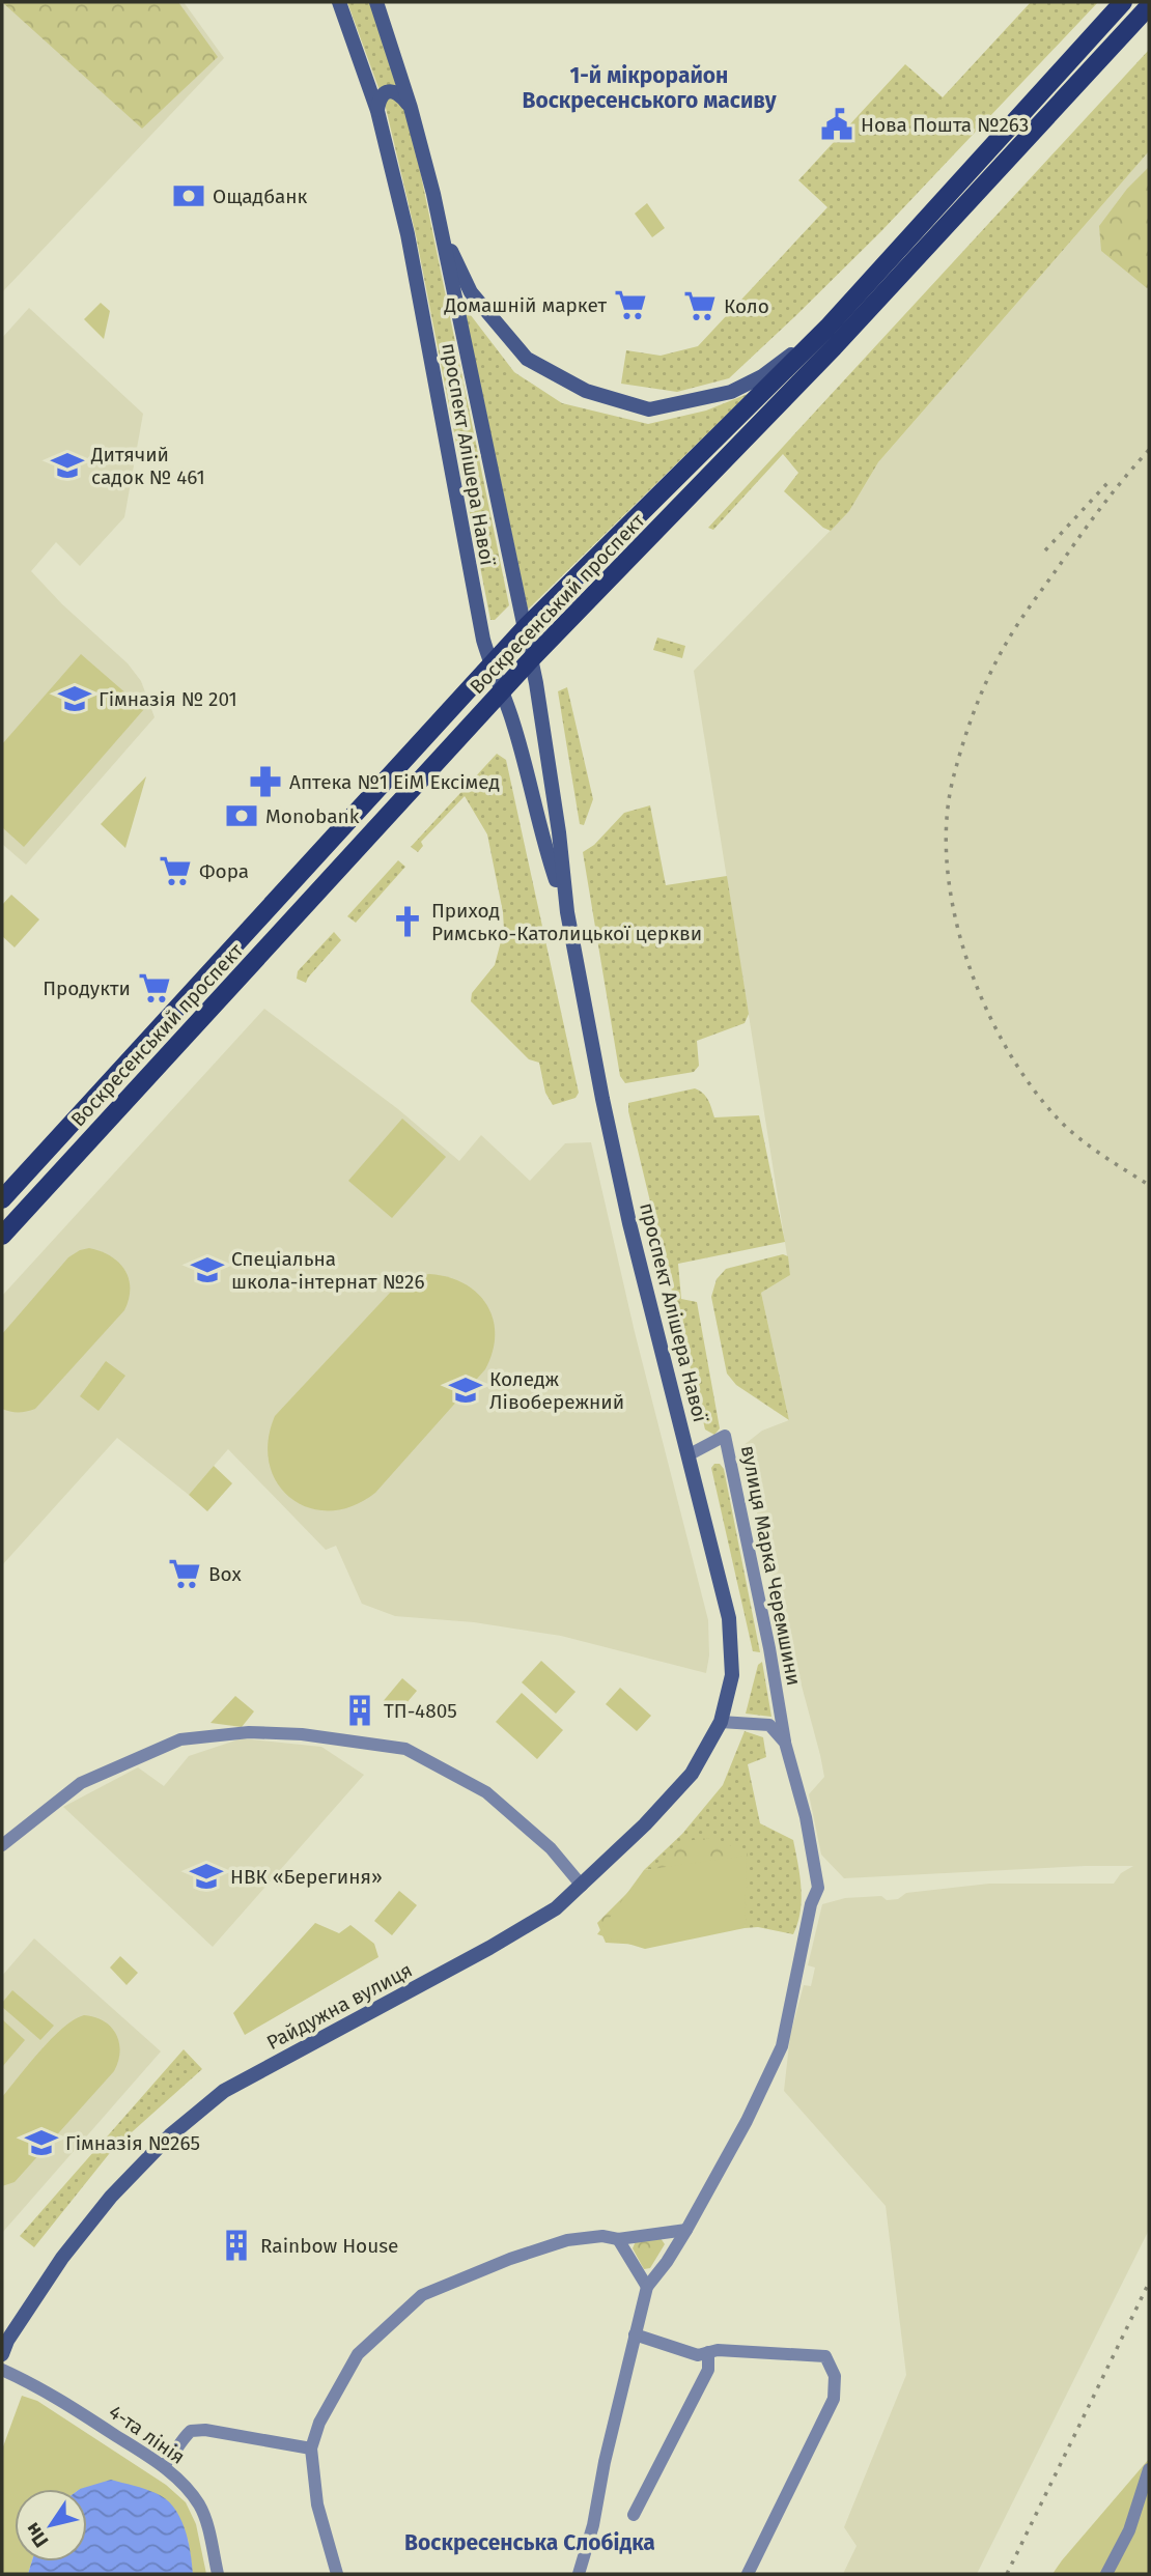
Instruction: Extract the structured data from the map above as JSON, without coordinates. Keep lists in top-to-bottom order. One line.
{"streets":{"main road":["Воскресенський проспект"],"street":["проспект Алішера Навої","вулиця Марка Черемшини","Райдужна вулиця","4-та лінія"]},"crossings":[["проспект Алішера Навої","Воскресенський проспект"],["проспект Алішера Навої","вулиця Марка Черемшини"],["проспект Алішера Навої","Райдужна вулиця"]],"districts":["1-й мікрорайон Воскресенського масиву","Воскресенська Слобідка"],"places":{"public building":["Нова Пошта №263"],"bank":["Ощадбанк","Monobank"],"supermarket":["Домашній маркет","Коло","Фора","Продукти","Box"],"school or university":["Дитячий садок № 461","Гімназія № 201","Спеціальна школа-інтернат №26","Коледж Лівобережний","НВК «Берегиня»","Гімназія №265"],"pharmacy":["Аптека №1 EiM Ексімед"],"church":["Приход Римсько-Католицької церкви"],"building":["ТП-4805","Rainbow House"]},"north":"bottom left"}
